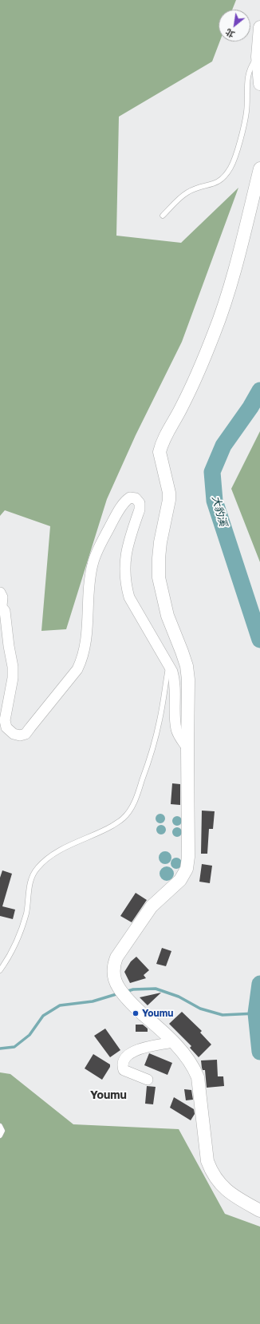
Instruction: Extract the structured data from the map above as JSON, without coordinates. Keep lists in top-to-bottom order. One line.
{"districts":["Youmu"],"water":["大豹溪"],"places":["Youmu"],"north":"bottom left"}
